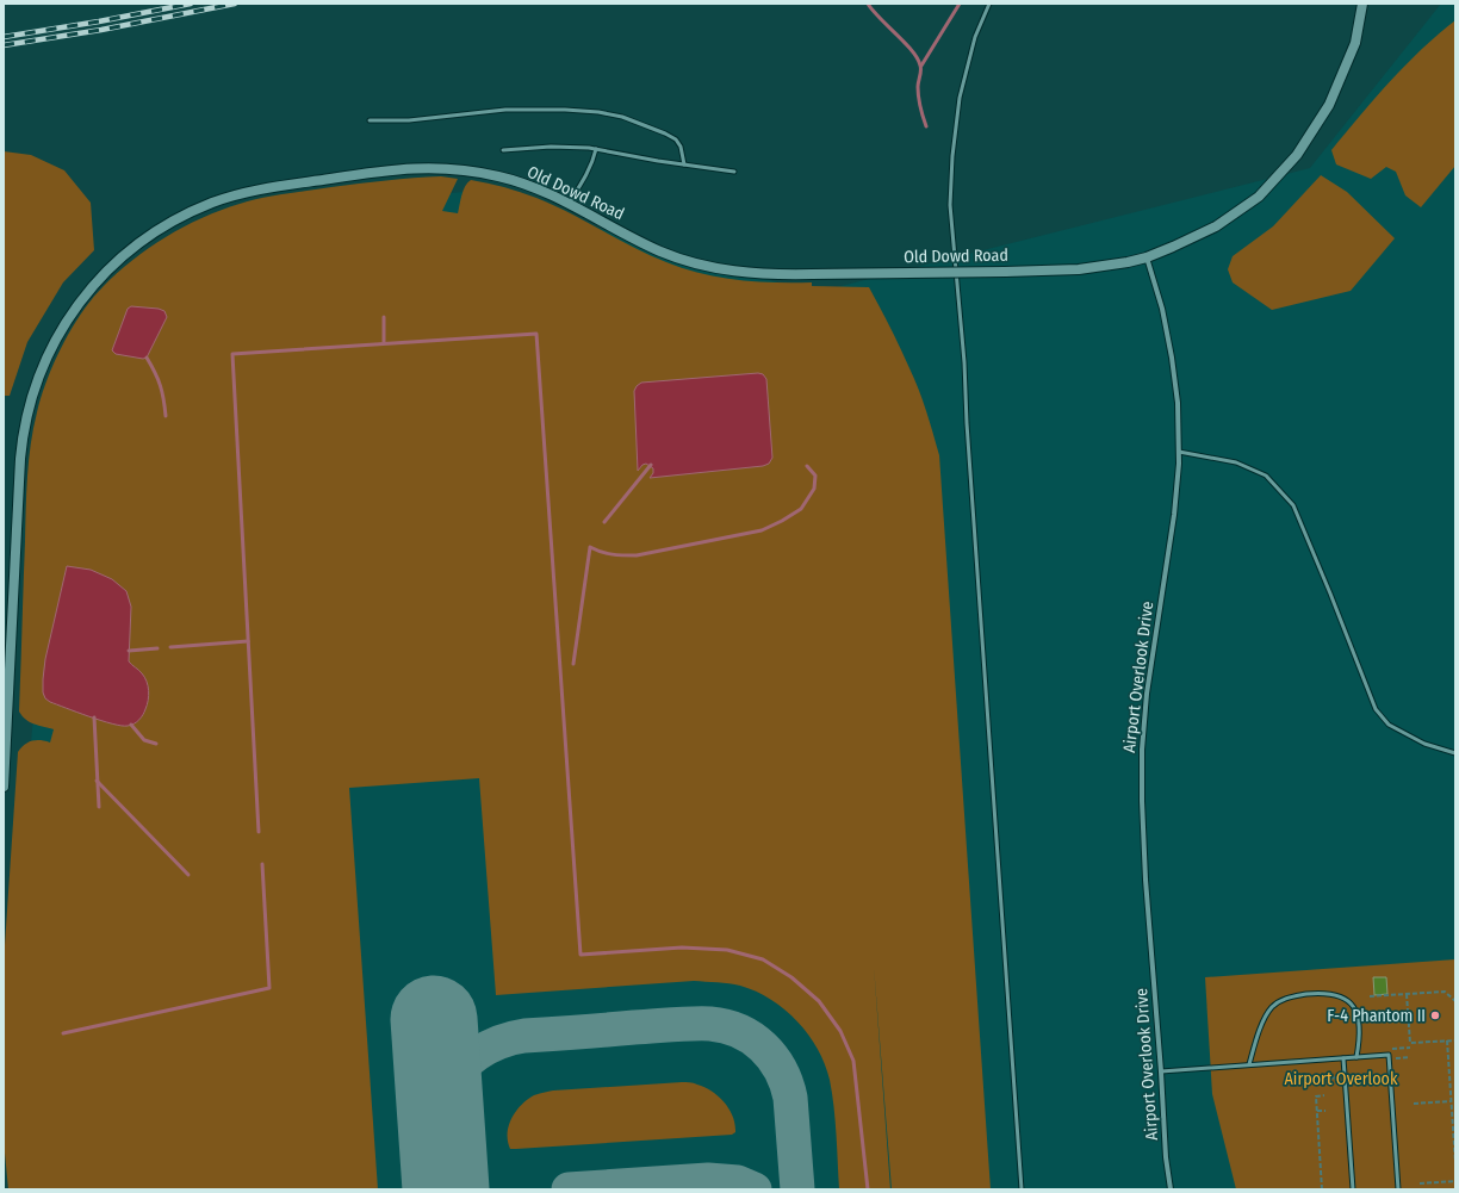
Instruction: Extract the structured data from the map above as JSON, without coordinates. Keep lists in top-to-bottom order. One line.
{"streets":{"street":["Old Dowd Road","Airport Overlook Drive"]},"crossings":[["Old Dowd Road","Airport Overlook Drive"]],"parks":["Airport Overlook"],"places":["F-4 Phantom II"]}
